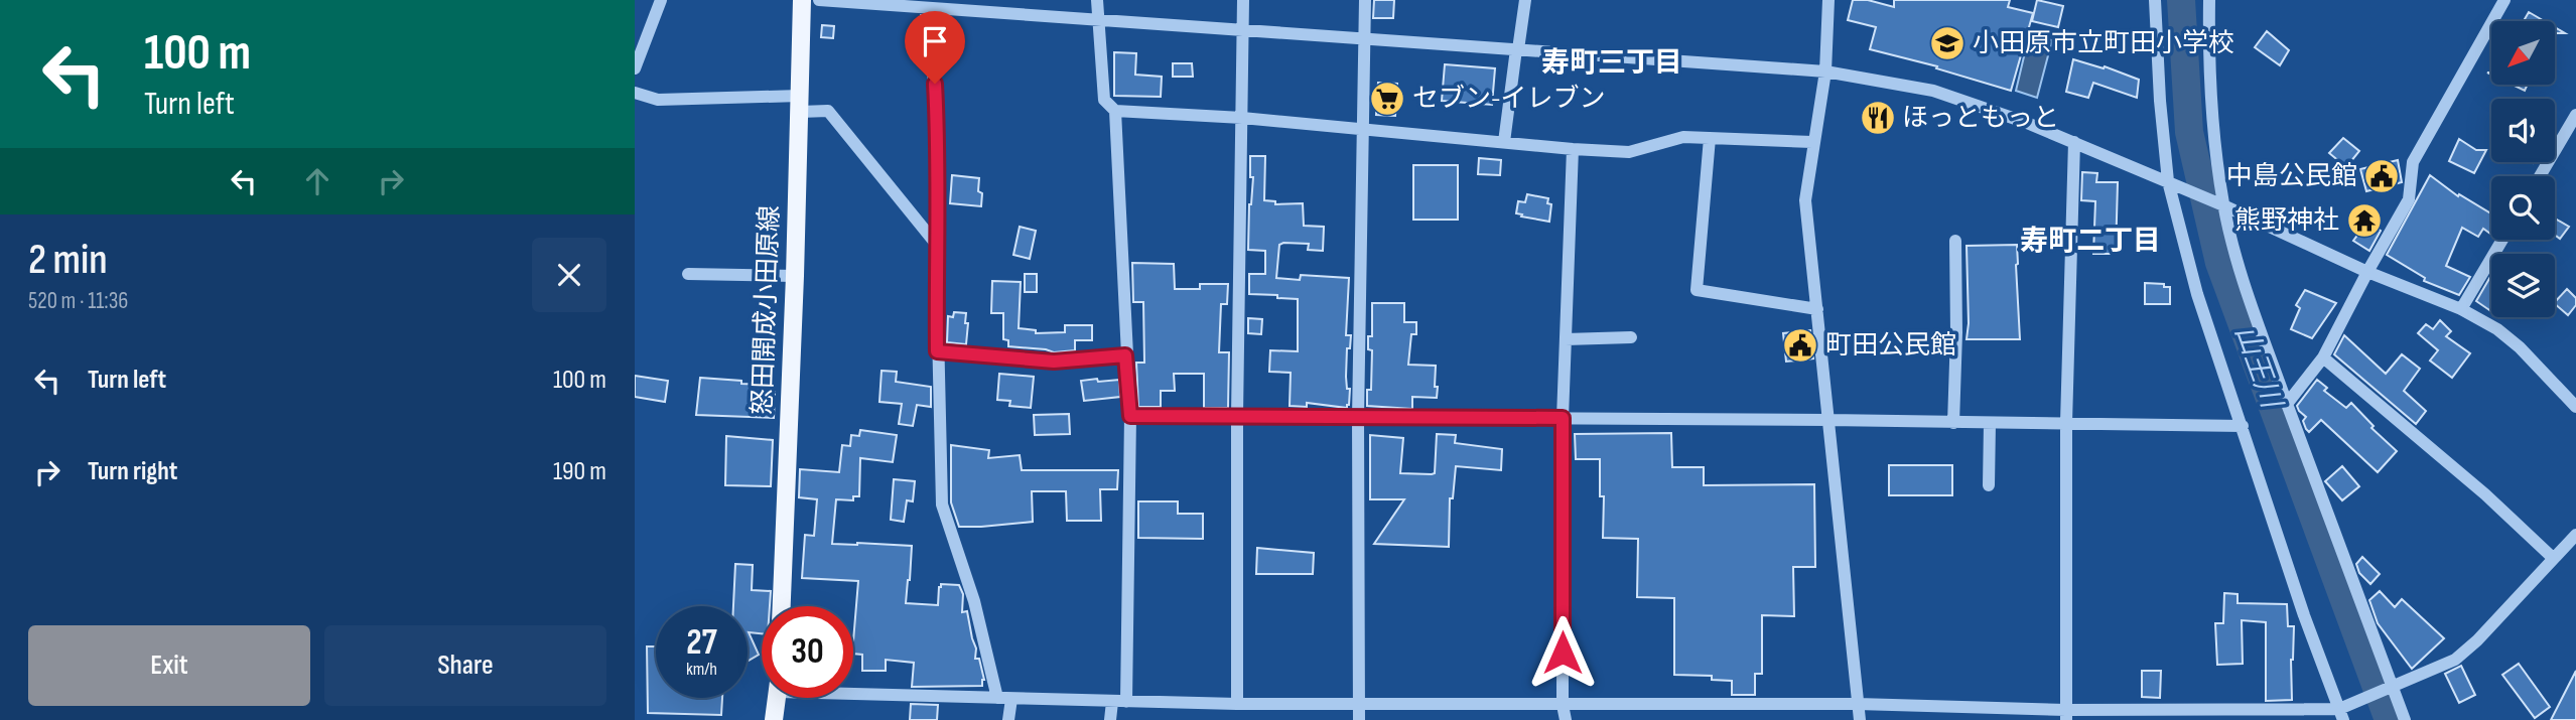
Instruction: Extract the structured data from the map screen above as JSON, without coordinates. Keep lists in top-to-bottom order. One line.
{"streets":{"main road":["怒田開成小田原線"]},"districts":["寿町三丁目","寿町二丁目"],"water":["山王川"],"places":{"school or university":["小田原市立町田小学校"],"supermarket":["セブン-イレブン"],"restaurant":["ほっともっと"],"public building":["中島公民館","町田公民館"],"temple":["熊野神社"]},"north":"bottom left","page":{"turn":["100 m","Turn left"],"heading":["2 min","520 m · 11:36"],"list":[{"name":"Turn left","value":"100 m"},{"name":"Turn right","value":"190 m"}],"speed":"27 km/h","limit":"30","buttons":["Exit","Share"]}}
